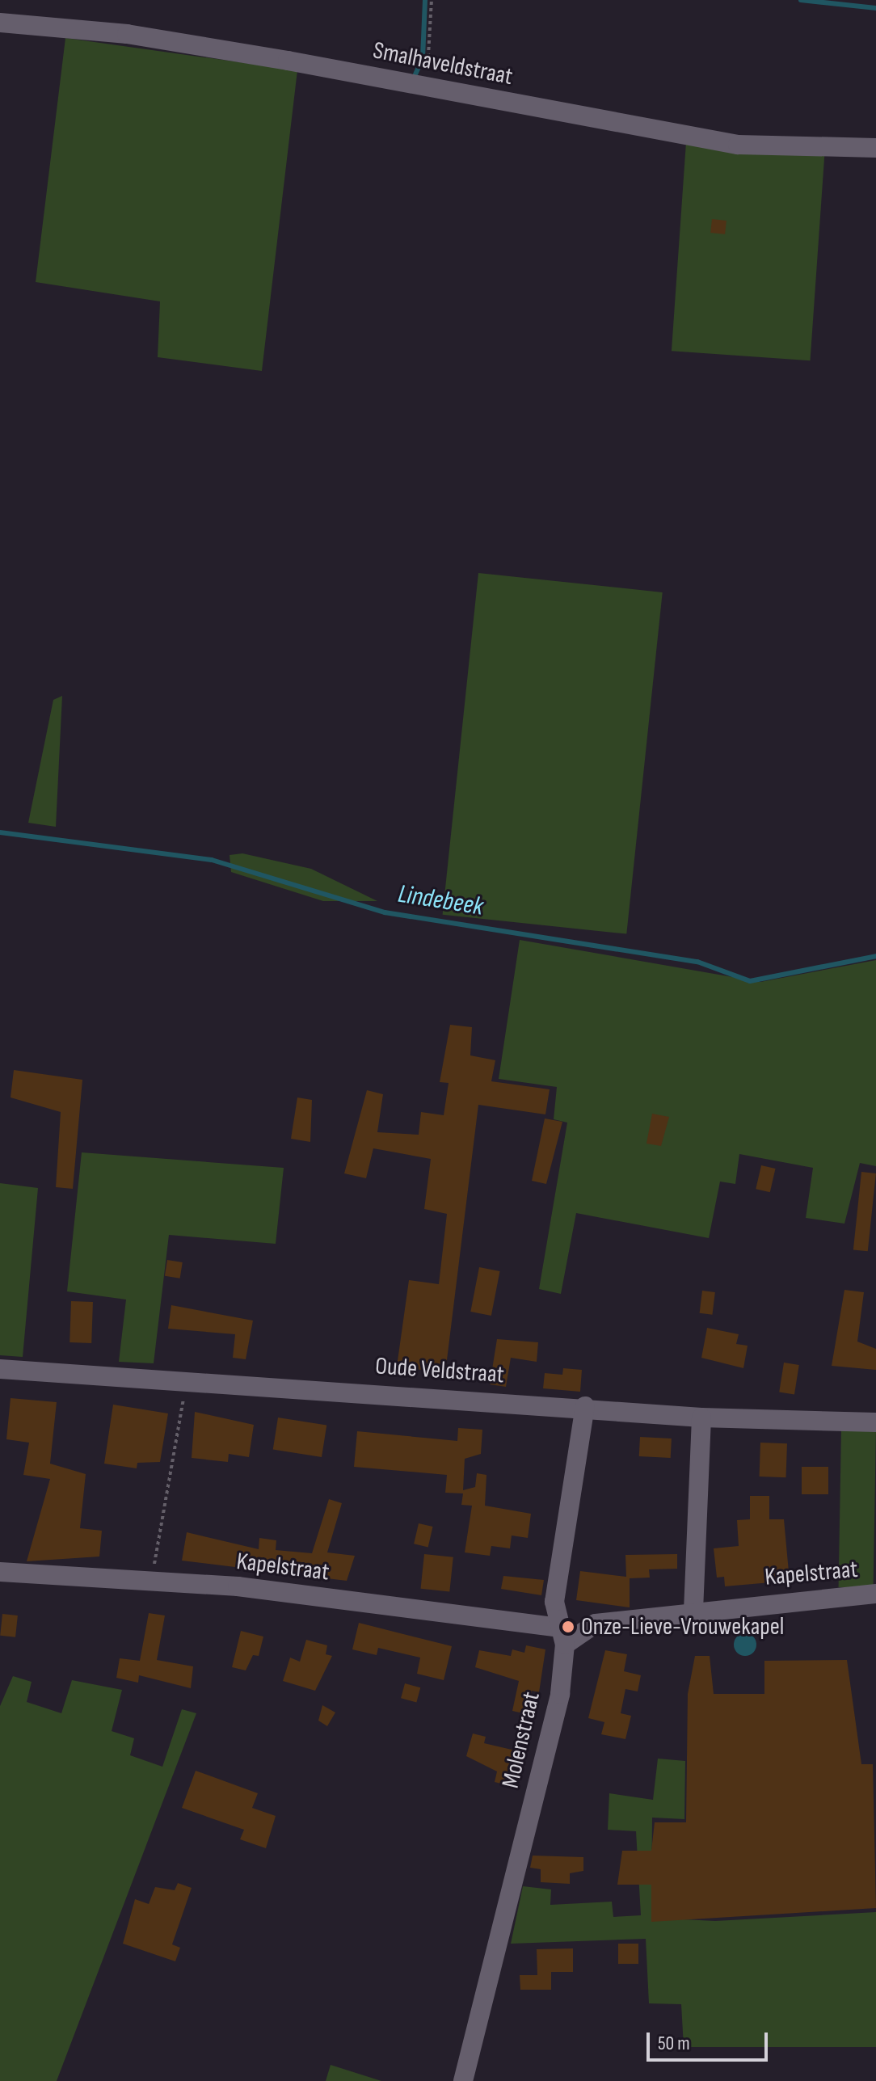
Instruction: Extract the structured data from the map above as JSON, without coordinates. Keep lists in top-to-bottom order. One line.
{"streets":{"street":["Smalhaveldstraat","Oude Veldstraat","Kapelstraat","Molenstraat"]},"crossings":[["Oude Veldstraat","Molenstraat"],["Kapelstraat","Molenstraat"]],"water":["Lindebeek"],"places":["Onze-Lieve-Vrouwekapel"],"scale_bar":"50 m"}
